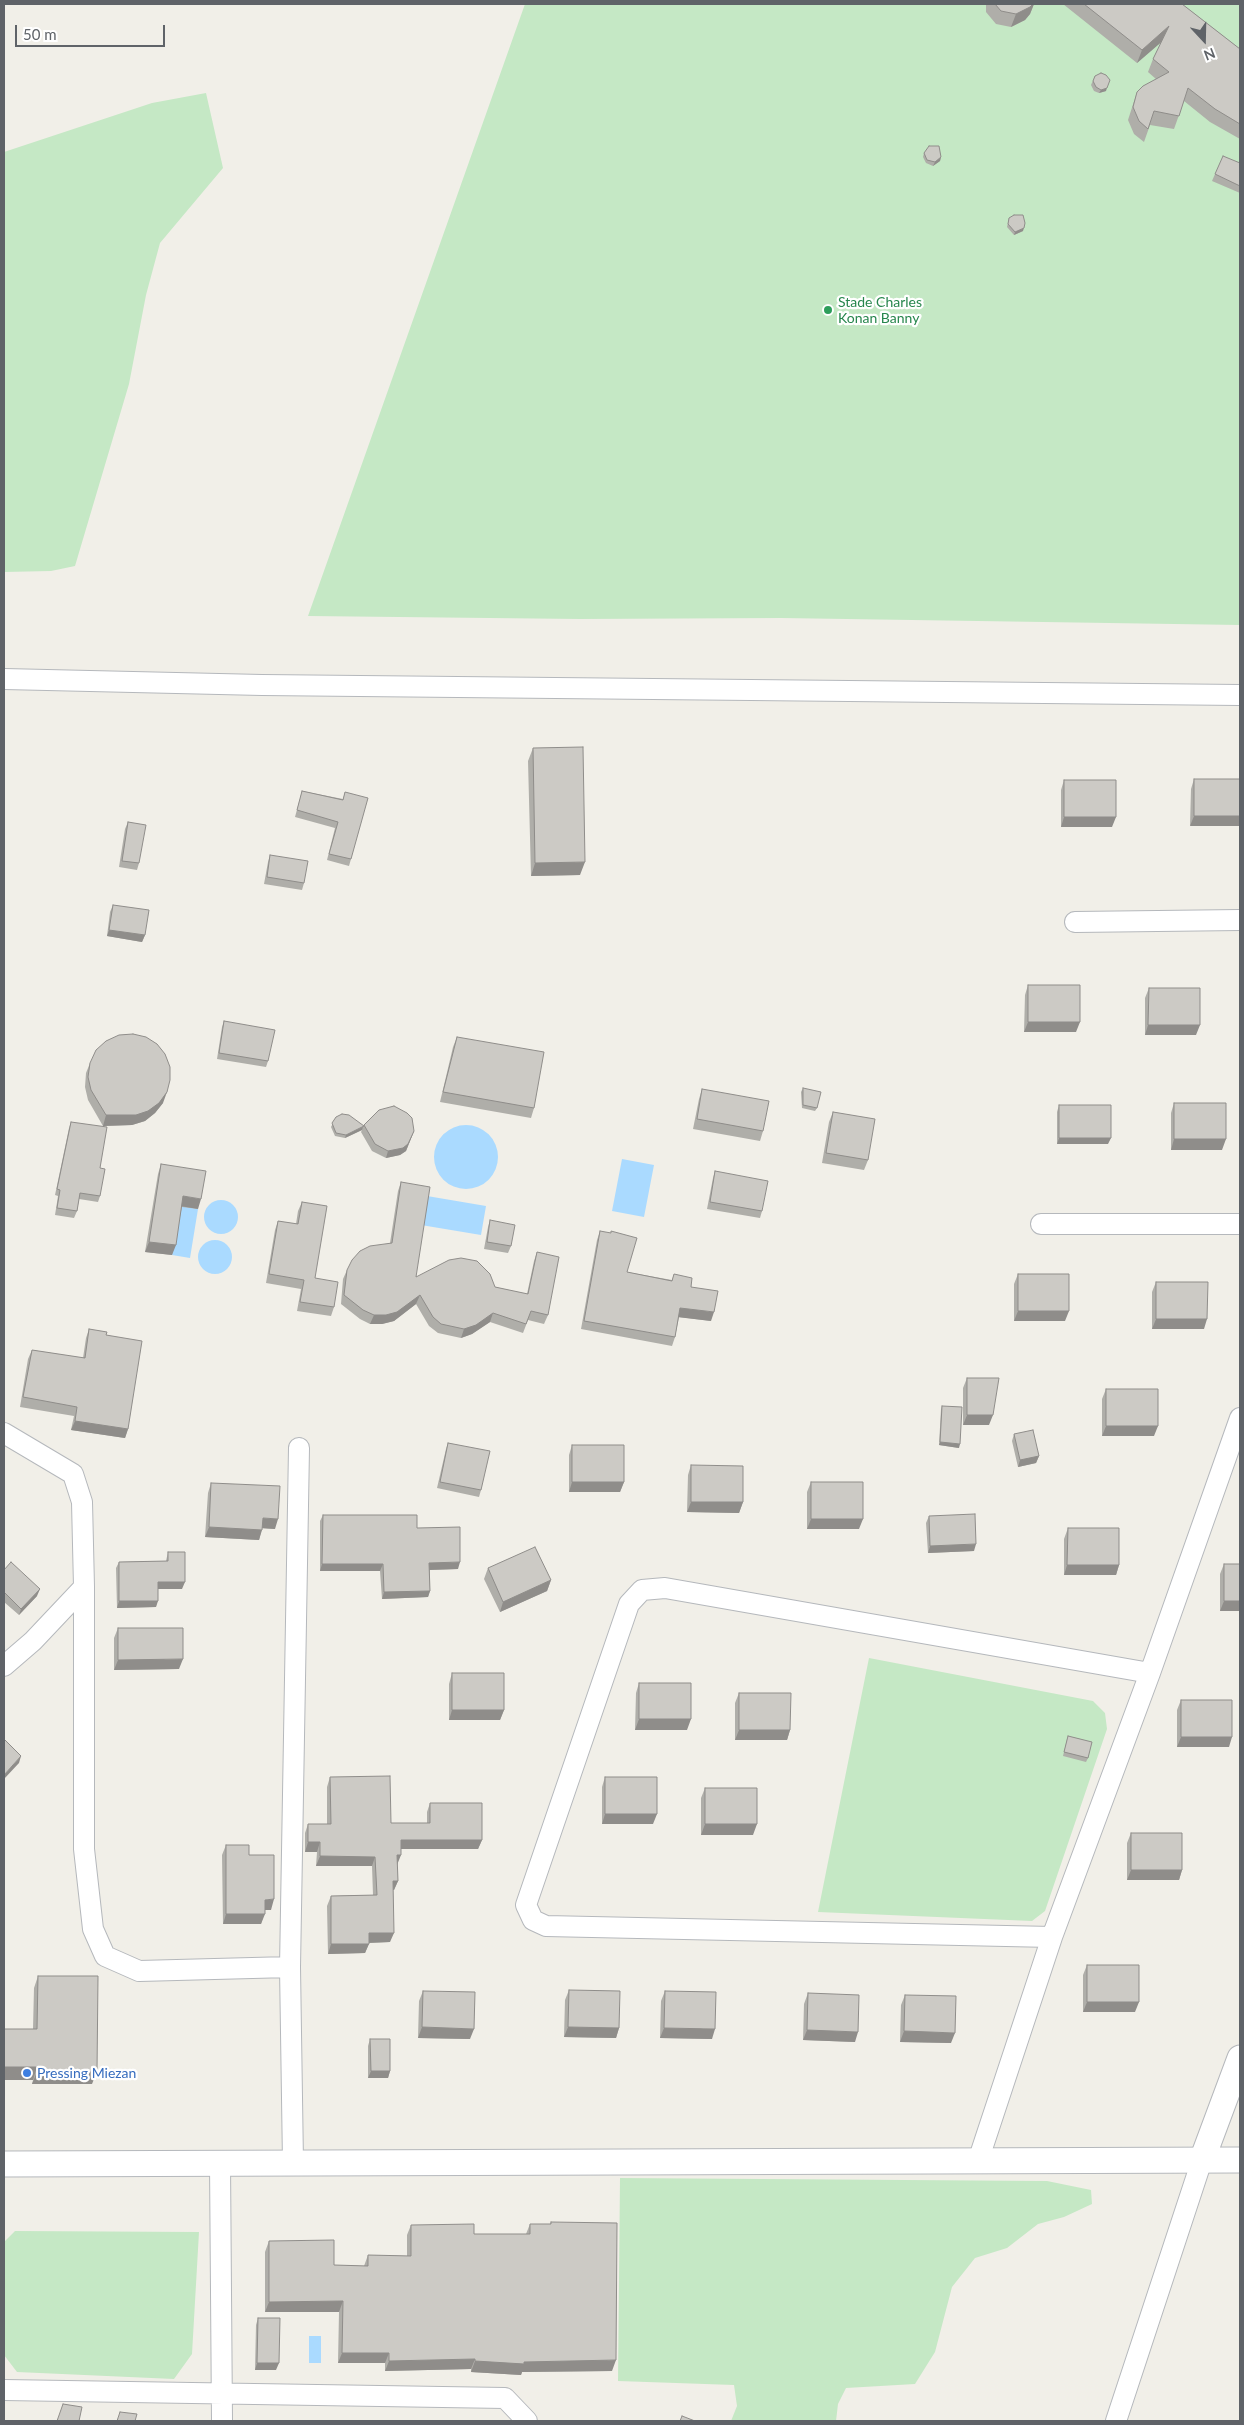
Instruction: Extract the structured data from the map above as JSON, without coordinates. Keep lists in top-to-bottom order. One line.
{"places":["Stade Charles Konan Banny","Pressing Miezan"],"scale_bar":"50 m","north":"bottom"}
